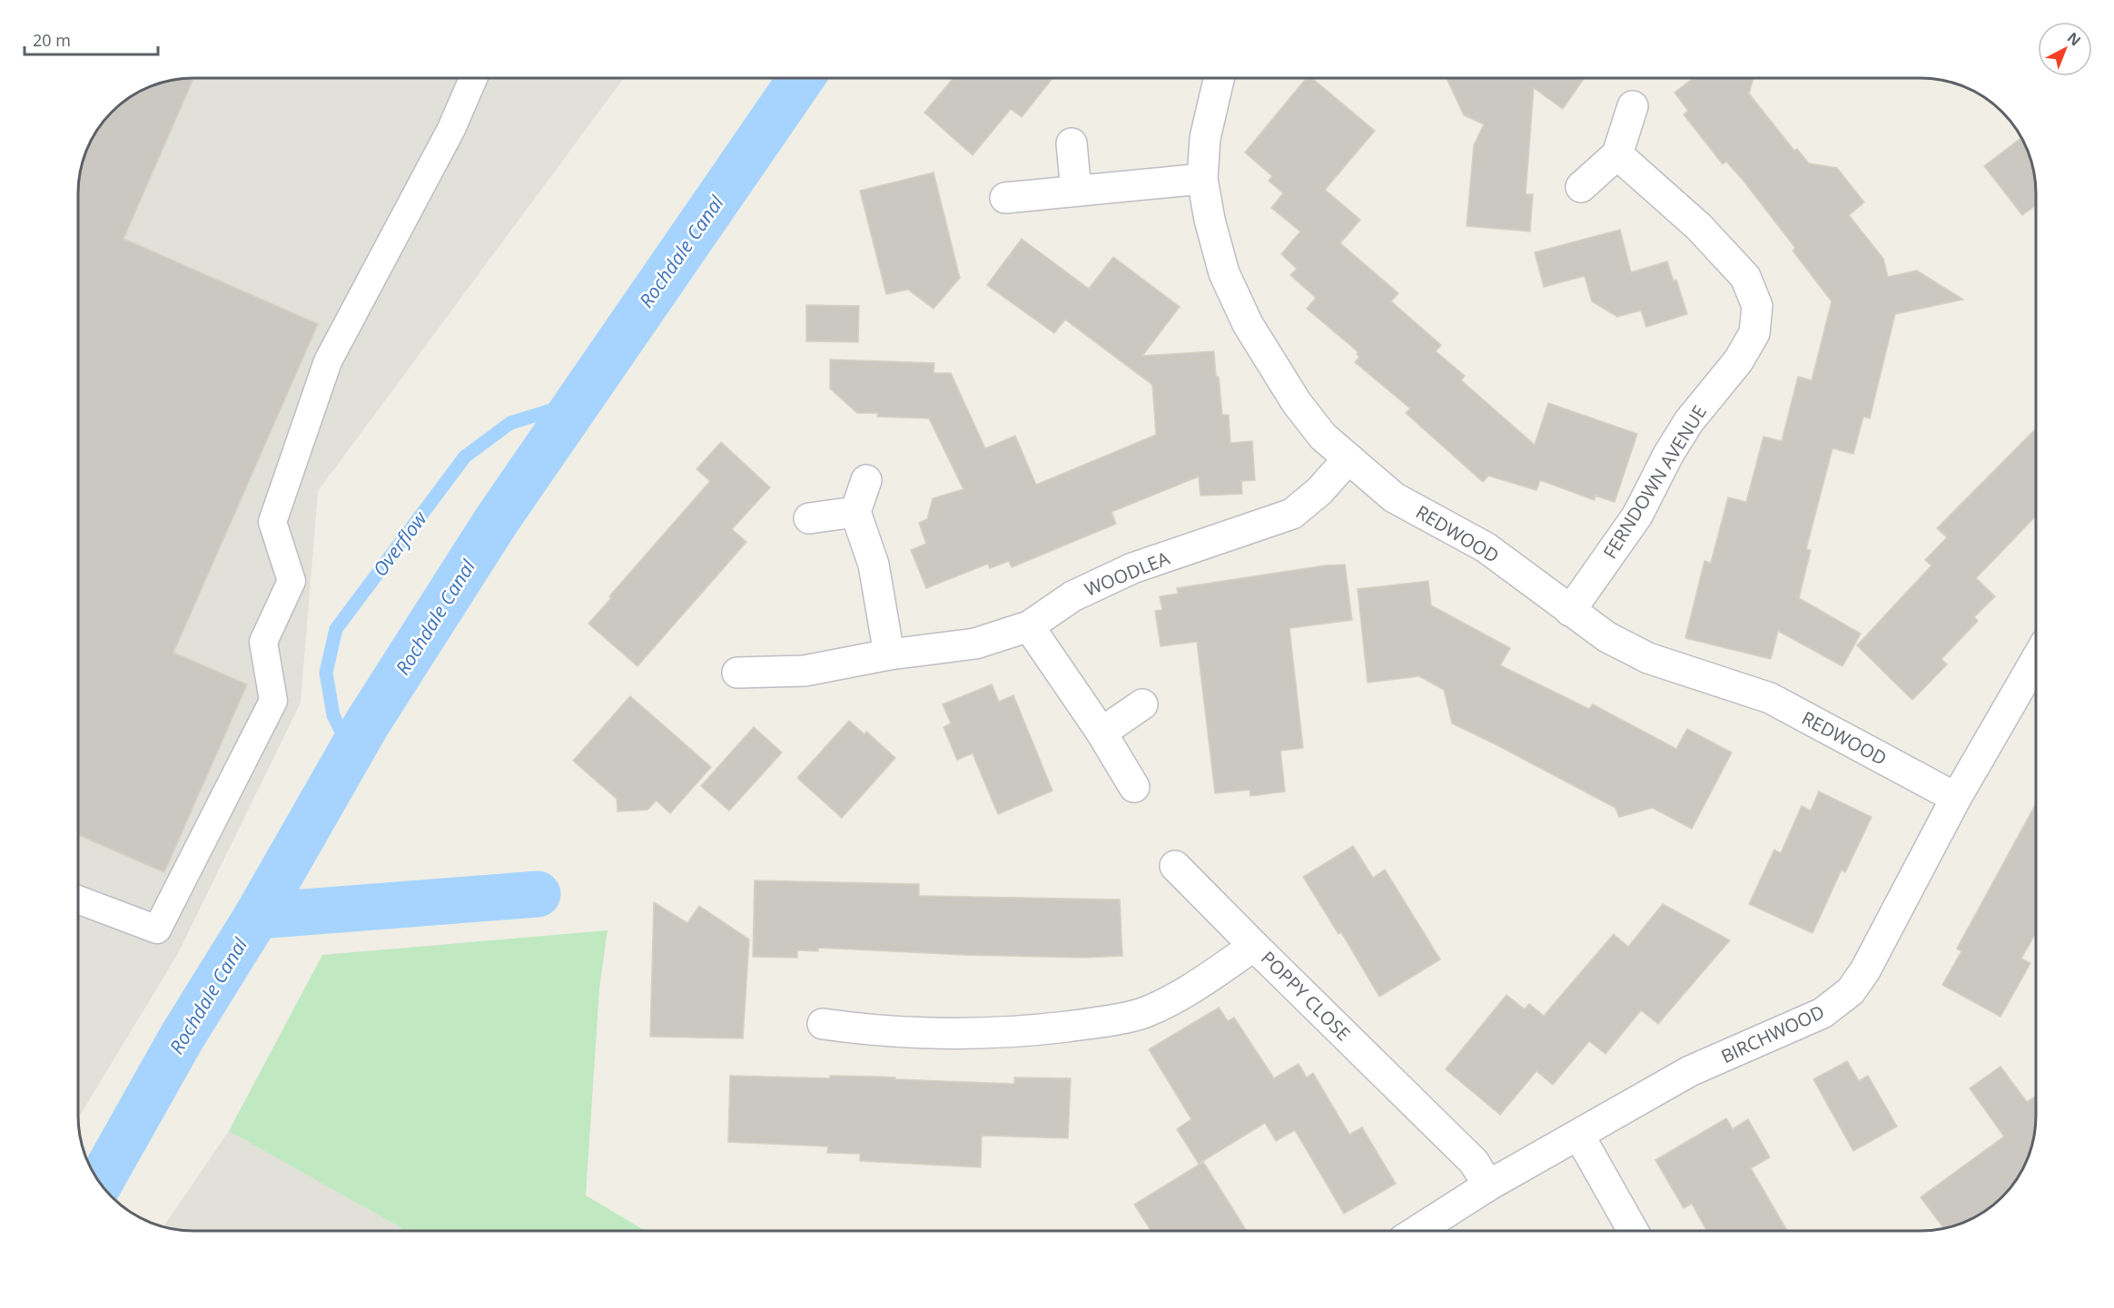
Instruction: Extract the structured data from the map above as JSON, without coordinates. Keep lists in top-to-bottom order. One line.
{"streets":{"street":["FERNDOWN AVENUE","REDWOOD","WOODLEA","POPPY CLOSE","BIRCHWOOD"]},"crossings":[["FERNDOWN AVENUE","REDWOOD"],["REDWOOD","WOODLEA"],["REDWOOD","BIRCHWOOD"],["POPPY CLOSE","BIRCHWOOD"]],"water":["Rochdale Canal","Overflow"],"scale_bar":"20 m","north":"top right"}
